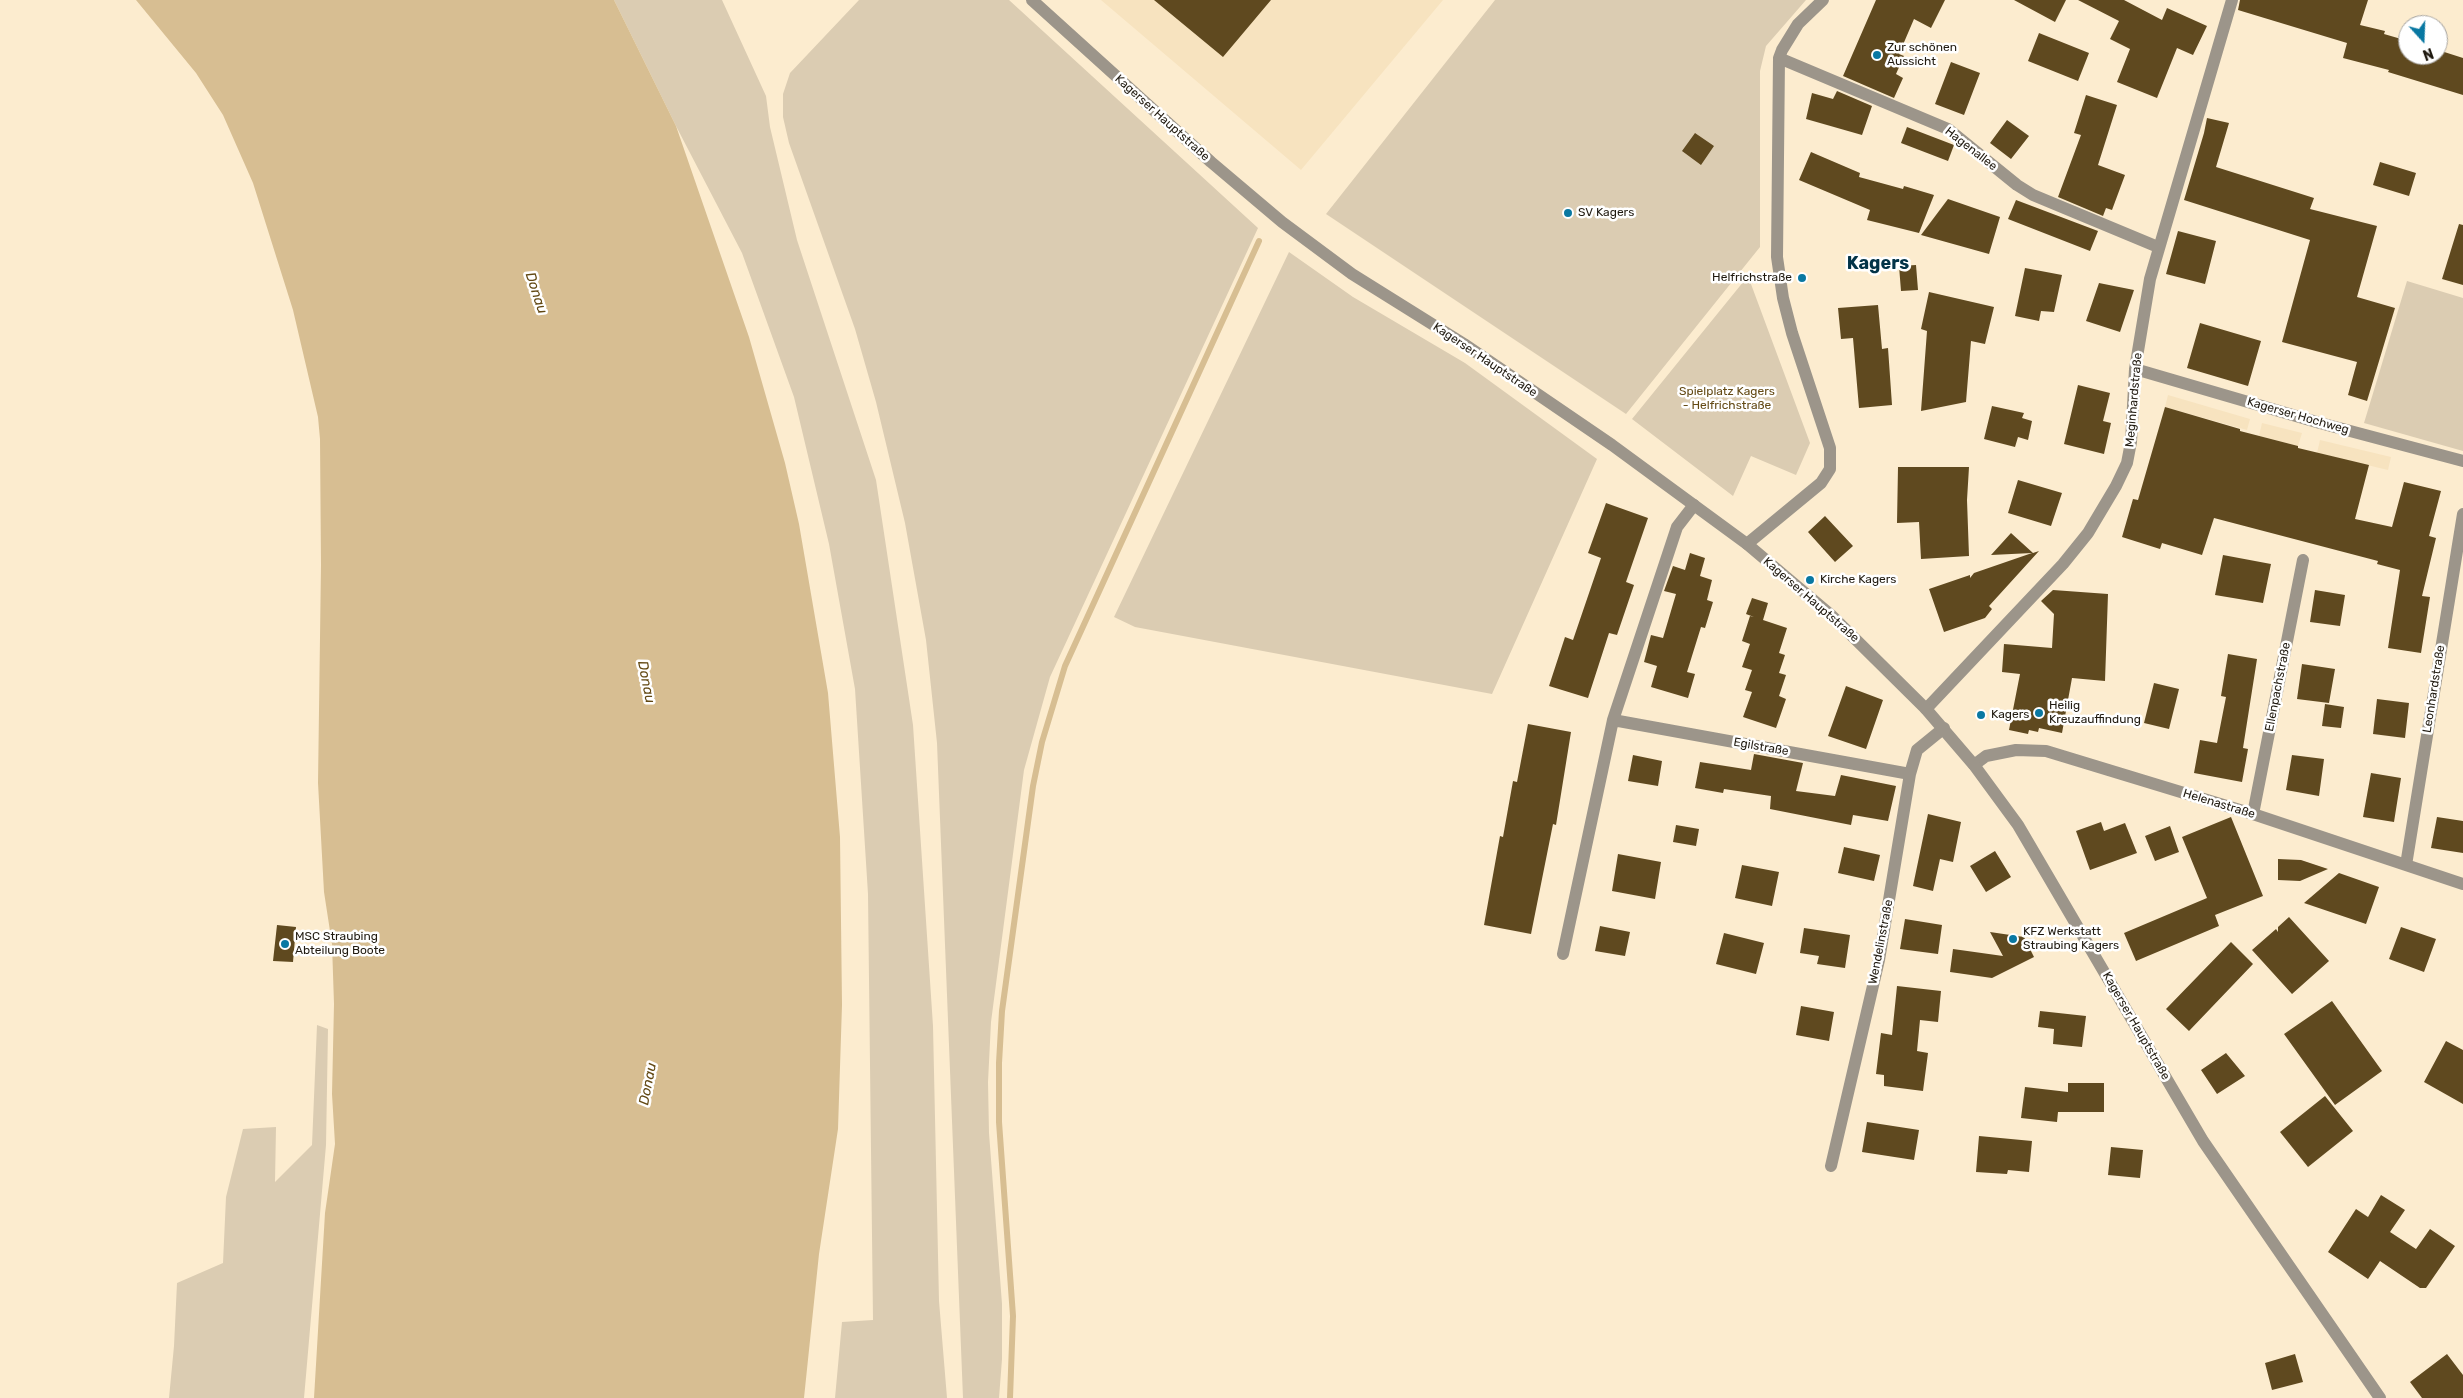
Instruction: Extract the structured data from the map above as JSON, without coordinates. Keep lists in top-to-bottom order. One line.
{"streets":{"street":["Kagerser Hauptstraße","Hagenallee","Meginhardstraße","Kagerser Hochweg","Ellenpachstraße","Leonhardstraße","Egilstraße","Helenastraße","Wendelinstraße"]},"crossings":[["Kagerser Hauptstraße","Meginhardstraße"],["Kagerser Hauptstraße","Helenastraße"],["Kagerser Hauptstraße","Wendelinstraße"],["Hagenallee","Meginhardstraße"],["Meginhardstraße","Kagerser Hochweg"],["Ellenpachstraße","Helenastraße"],["Leonhardstraße","Helenastraße"],["Egilstraße","Wendelinstraße"]],"districts":["Kagers"],"water":["Donau"],"parks":["Spielplatz Kagers - Helfrichstraße"],"places":["Zur schönen Aussicht","SV Kagers","Helfrichstraße","Kirche Kagers","Heilig Kreuzauffindung","Kagers","KFZ Werkstatt Straubing Kagers","MSC Straubing Abteilung Boote"],"north":"bottom"}
